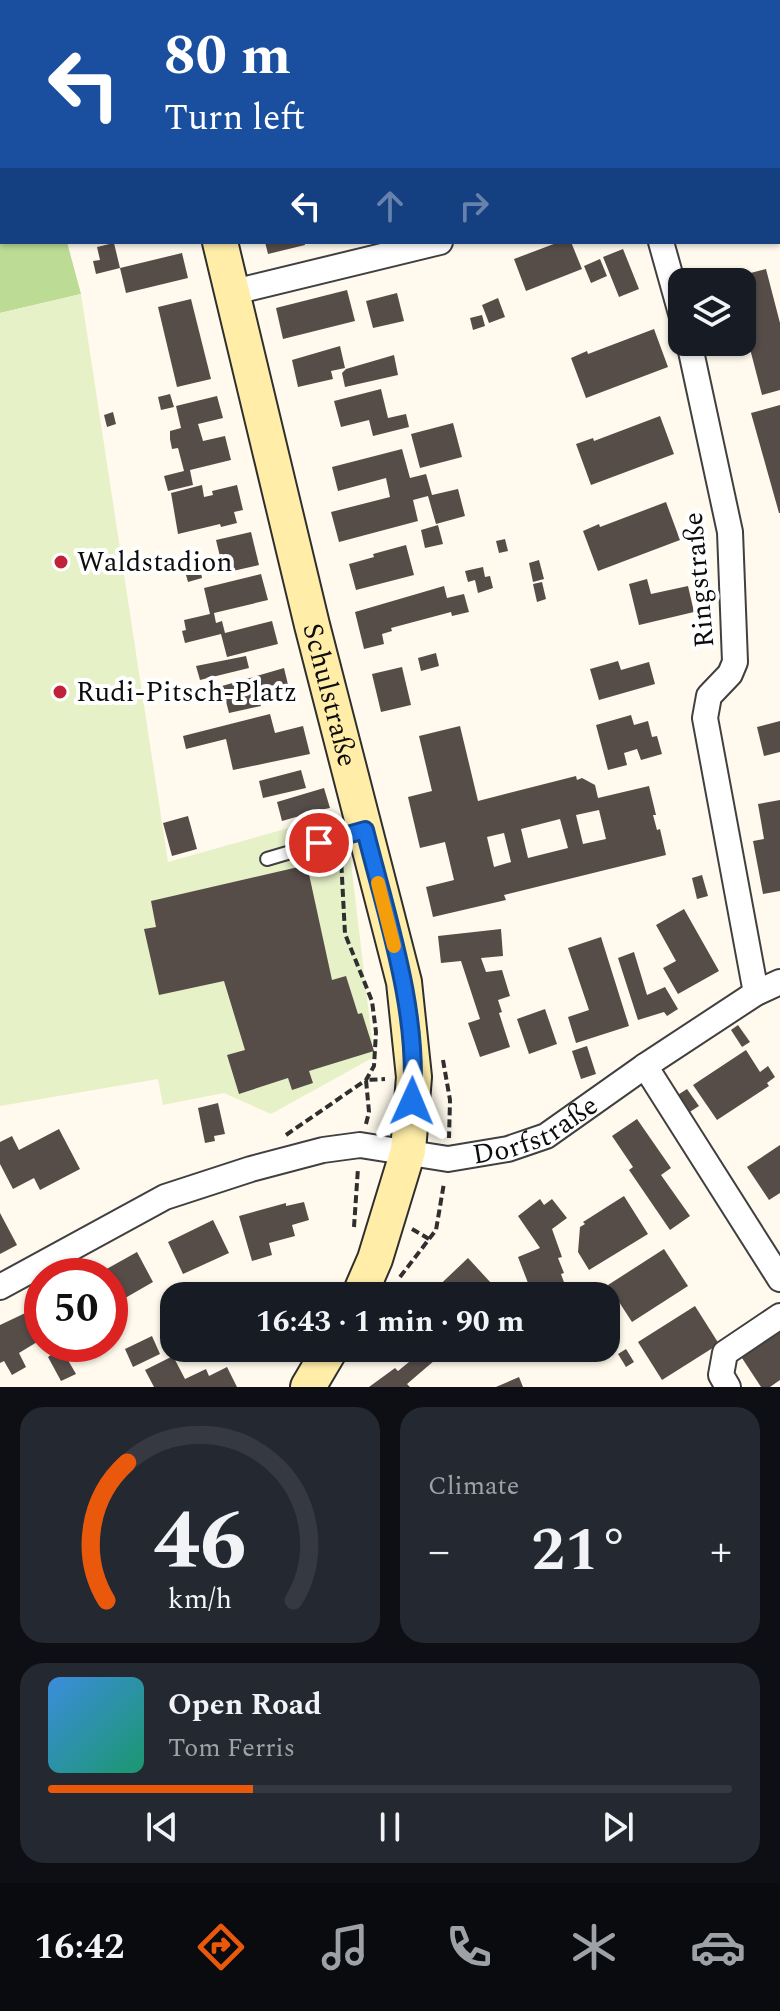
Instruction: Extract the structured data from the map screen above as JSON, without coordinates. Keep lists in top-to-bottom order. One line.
{"streets":{"main road":["Schulstraße"],"street":["Ringstraße","Dorfstraße"]},"crossings":[["Ringstraße","Dorfstraße"],["Schulstraße","Dorfstraße"]],"places":["Waldstadion","Rudi-Pitsch-Platz"],"page":{"turn":["80 m","Turn left"],"limit":"50","trip":"16:43 · 1 min · 90 m","tile":"Climate","heat":["−","21°","+"],"song":["Open Road","Tom Ferris"],"tabs":"16:42","gauge":["46","km/h"]}}
